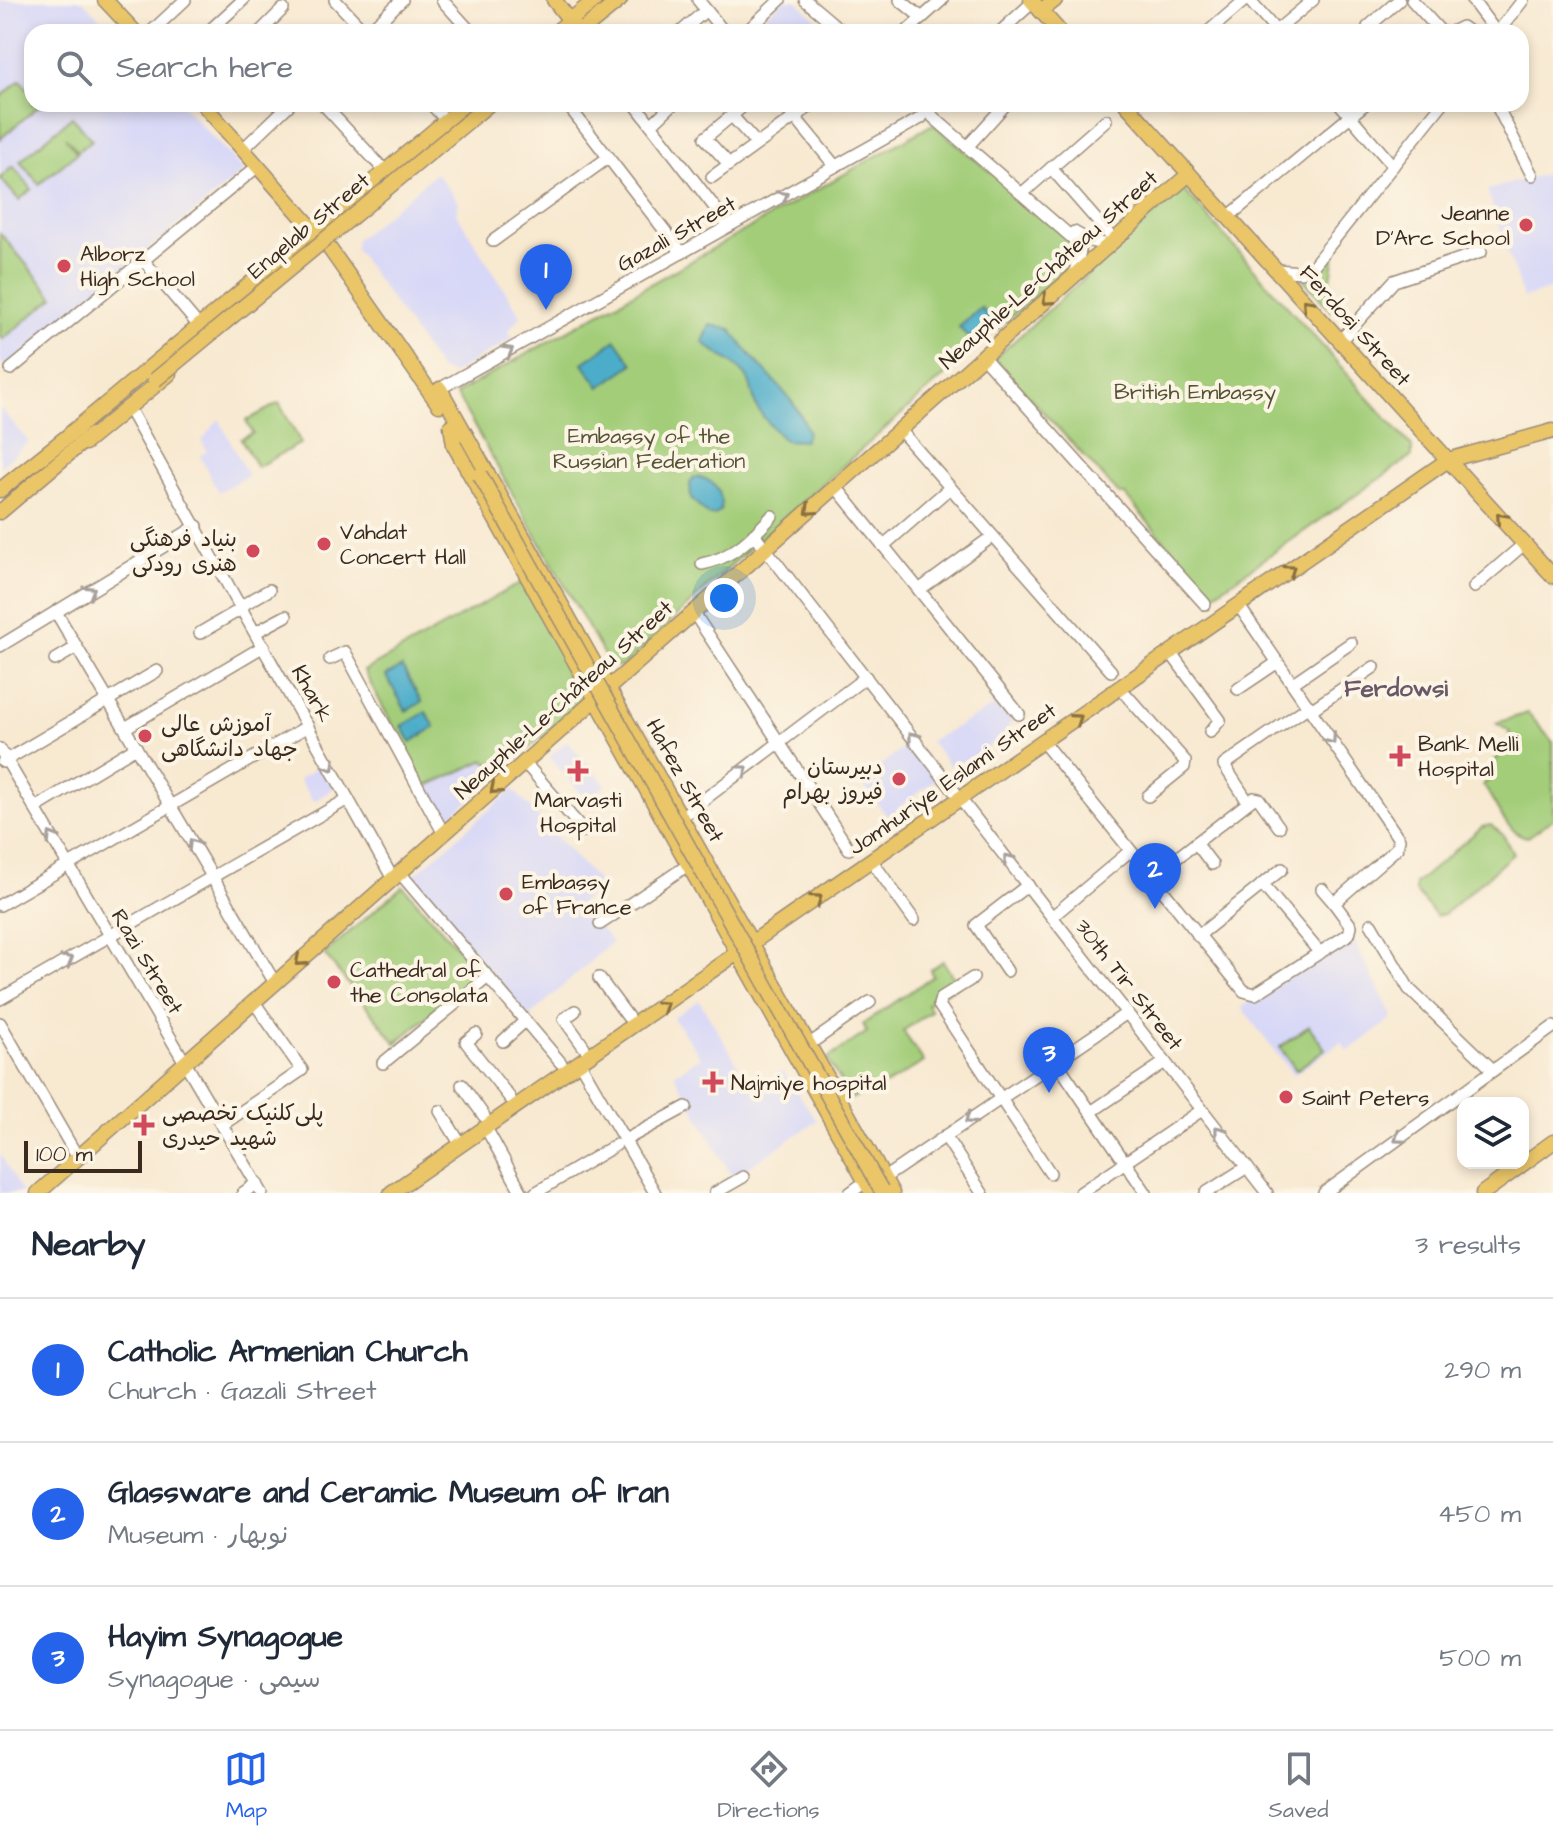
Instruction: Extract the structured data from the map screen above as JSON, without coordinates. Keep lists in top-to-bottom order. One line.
{"streets":{"main road":["Enqelab Street","Neauphle-Le-Château Street","Ferdosi Street","Jomhuriye Eslami Street","Hafez Street"],"street":["Gazali Street","Khark","Razi Street","30th Tir Street"]},"crossings":[["Gazali Street","Hafez Street"],["Neauphle-Le-Château Street","Ferdosi Street"],["Neauphle-Le-Château Street","Khark"],["Neauphle-Le-Château Street","Hafez Street"],["Neauphle-Le-Château Street","Razi Street"],["Neauphle-Le-Château Street","30th Tir Street"],["Ferdosi Street","Jomhuriye Eslami Street"],["Khark","Jomhuriye Eslami Street"],["Jomhuriye Eslami Street","Hafez Street"],["Jomhuriye Eslami Street","30th Tir Street"]],"one_way":["Gazali Street","Jomhuriye Eslami Street"],"districts":["Ferdowsi"],"parks":["British Embassy","Embassy of the Russian Federation"],"places":{"other":["Jeanne D'Arc School","Alborz High School","Vahdat Concert Hall","بنیاد فرهنگی هنری رودکی","آموزش عالی جهاد دانشگاهی","دبیرستان فیروز بهرام","Embassy of France","Cathedral of the Consolata","Saint Peters"],"health":["Bank Melli Hospital","Marvasti Hospital","Najmiye hospital","پلی‌کلنیک تخصصی شهید حیدری"]},"scale_bar":"100 m","page":{"search":"Search here","pins":["1","2","3"],"scale":"100 m","heading":["Nearby","3 results"],"list":[{"mark":"1","name":"Catholic Armenian Church","note":"Church · Gazali Street","value":"290 m"},{"mark":"2","name":"Glassware and Ceramic Museum of Iran","note":"Museum · نوبهار","value":"450 m"},{"mark":"3","name":"Hayim Synagogue","note":"Synagogue · سیمی","value":"500 m"}],"nav":["Map","Directions","Saved"]}}
